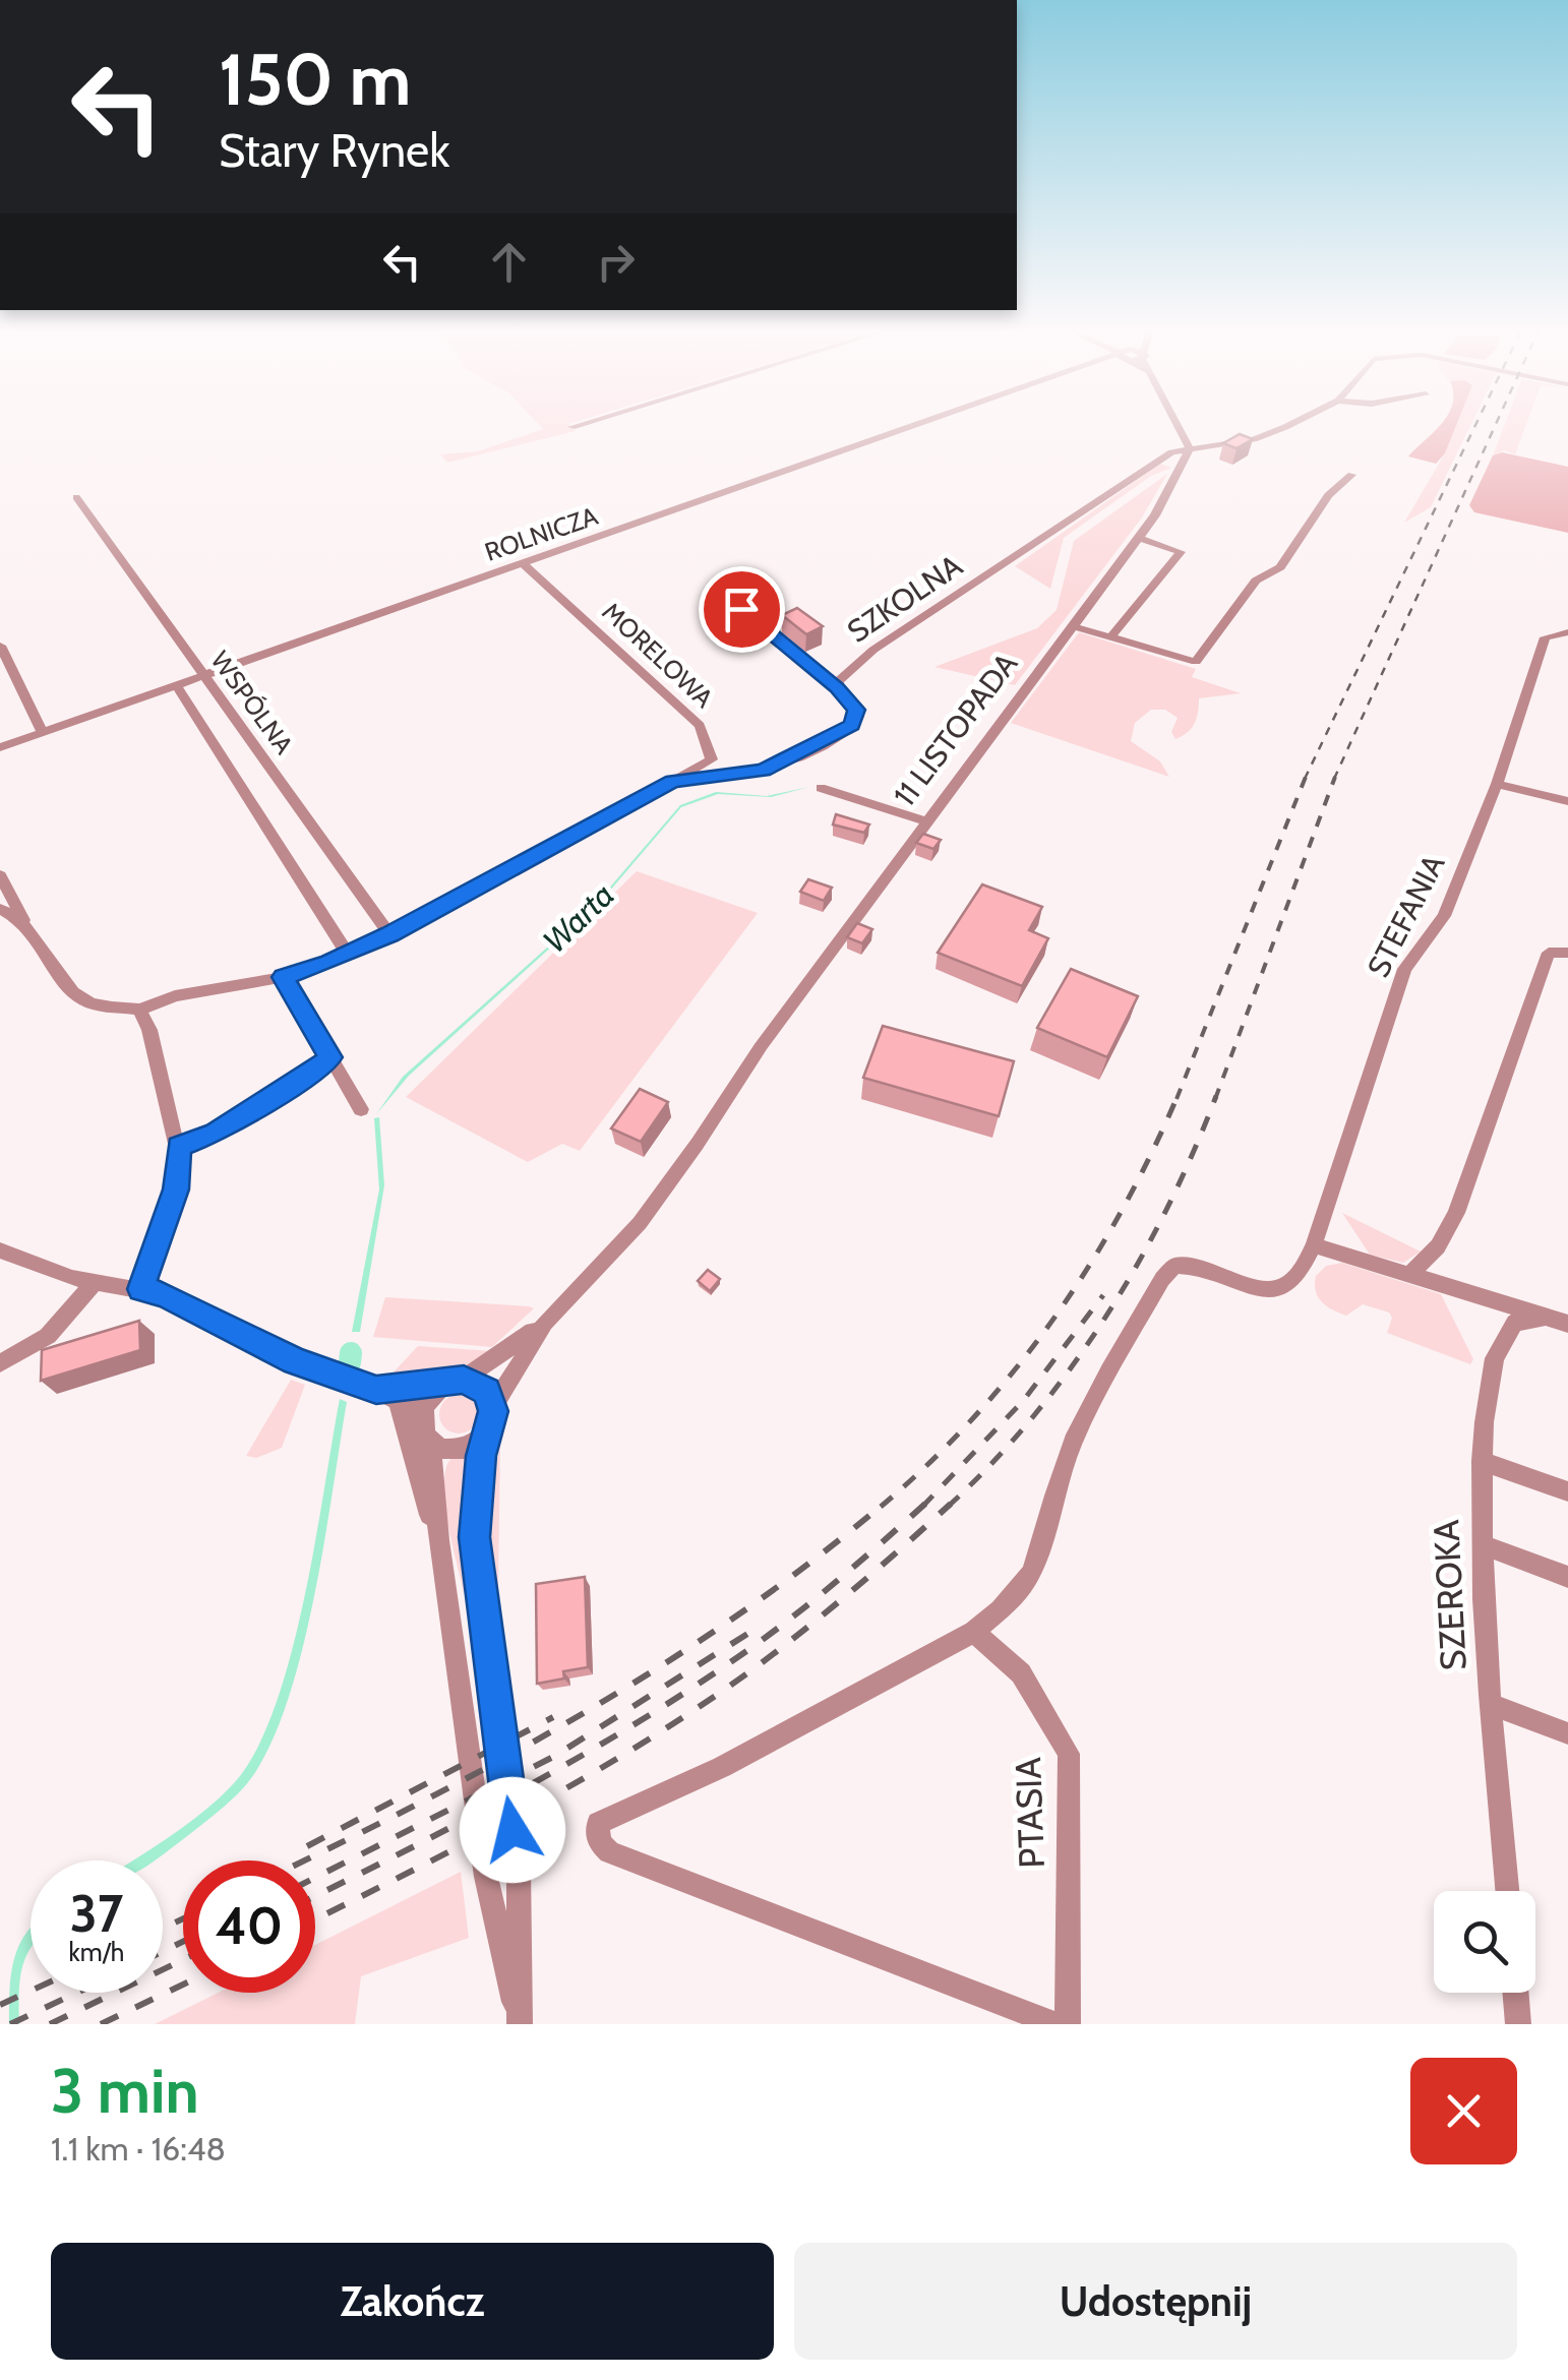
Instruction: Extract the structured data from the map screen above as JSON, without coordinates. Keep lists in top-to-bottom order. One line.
{"streets":{"street":["ROLNICZA","SZKOLNA","MORELOWA","WSPÓLNA","11 LISTOPADA","STEFANIA","SZEROKA","PTASIA"]},"crossings":[["ROLNICZA","MORELOWA"],["ROLNICZA","WSPÓLNA"],["SZKOLNA","MORELOWA"],["SZKOLNA","WSPÓLNA"],["SZKOLNA","11 LISTOPADA"],["STEFANIA","PTASIA"]],"water":["Warta"],"page":{"turn":["150 m","Stary Rynek"],"speed":"37 km/h","limit":"40","heading":["3 min","1.1 km · 16:48"],"buttons":["Zakończ","Udostępnij"]}}
